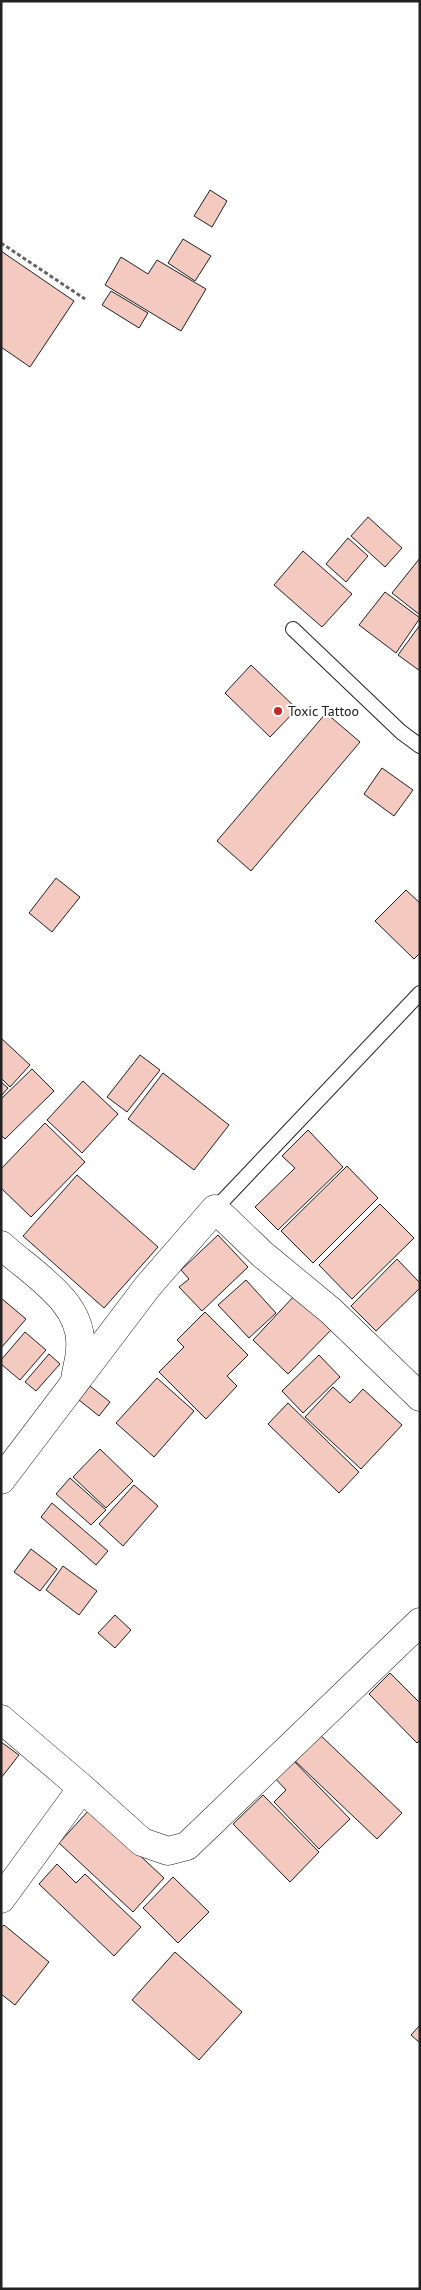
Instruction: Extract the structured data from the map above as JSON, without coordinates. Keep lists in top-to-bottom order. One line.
{"places":["Toxic Tattoo"]}
